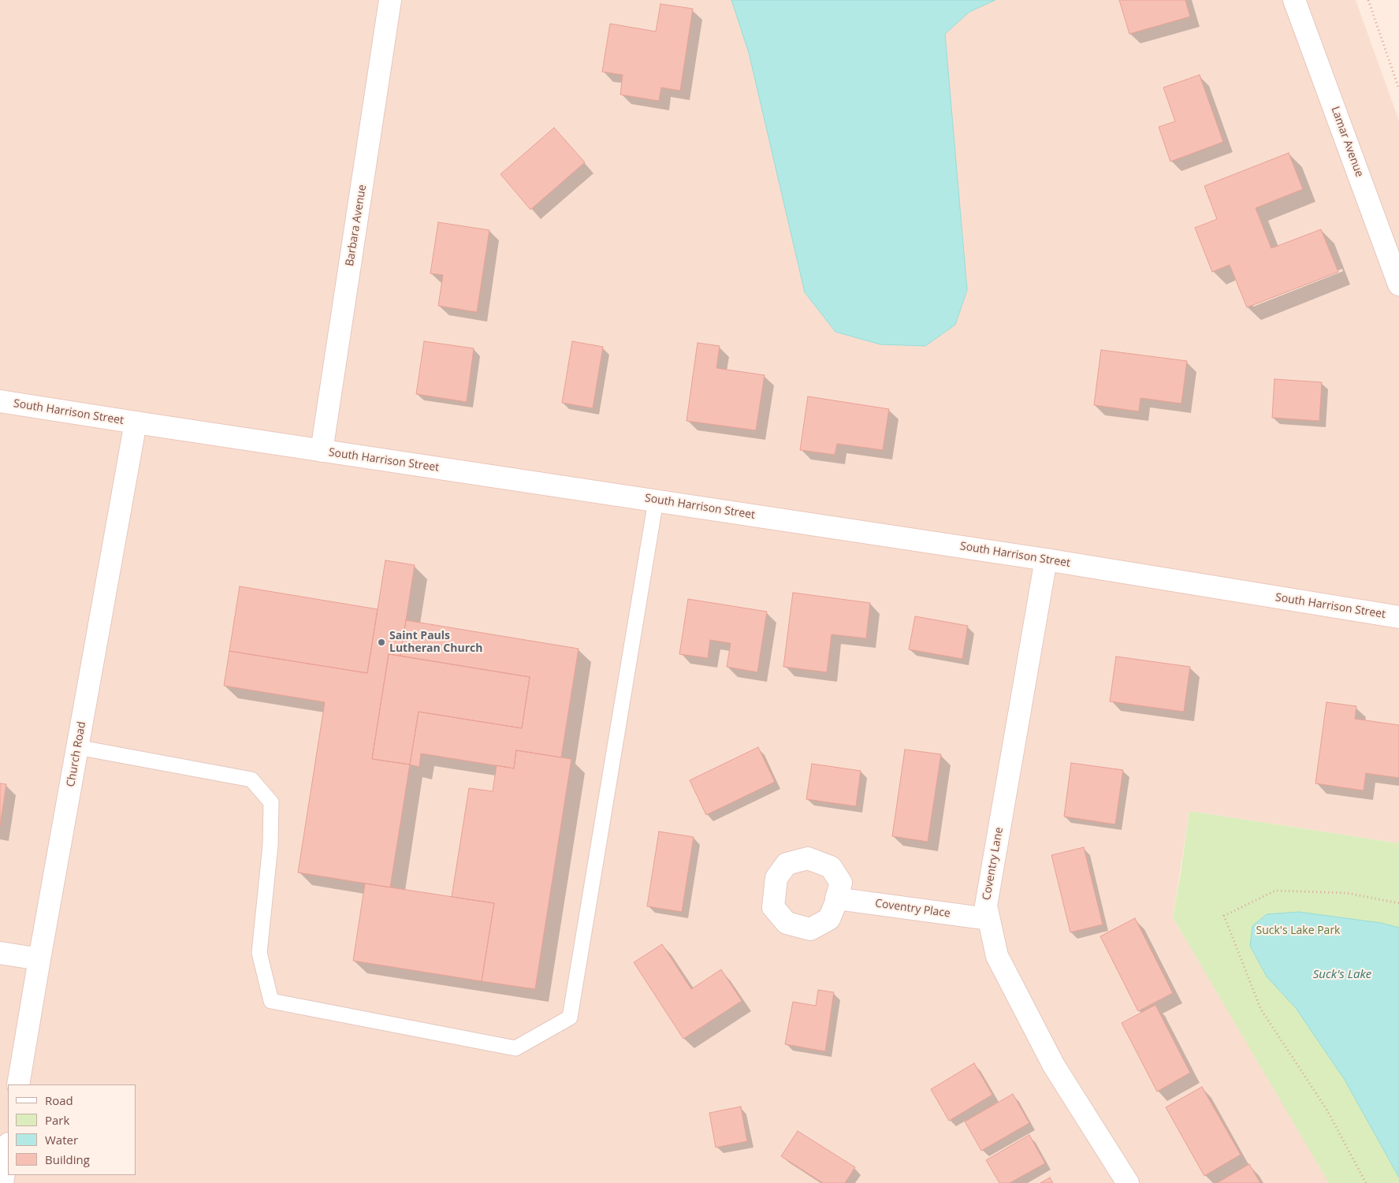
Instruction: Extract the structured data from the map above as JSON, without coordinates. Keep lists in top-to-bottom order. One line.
{"streets":{"street":["Lamar Avenue","Barbara Avenue","South Harrison Street","Church Road","Coventry Lane","Coventry Place"]},"crossings":[["Barbara Avenue","South Harrison Street"],["South Harrison Street","Church Road"],["South Harrison Street","Coventry Lane"],["Coventry Lane","Coventry Place"]],"water":["Suck's Lake"],"parks":["Suck's Lake Park"],"places":["Saint Pauls Lutheran Church"],"legend":["Road","Park","Water","Building"]}
